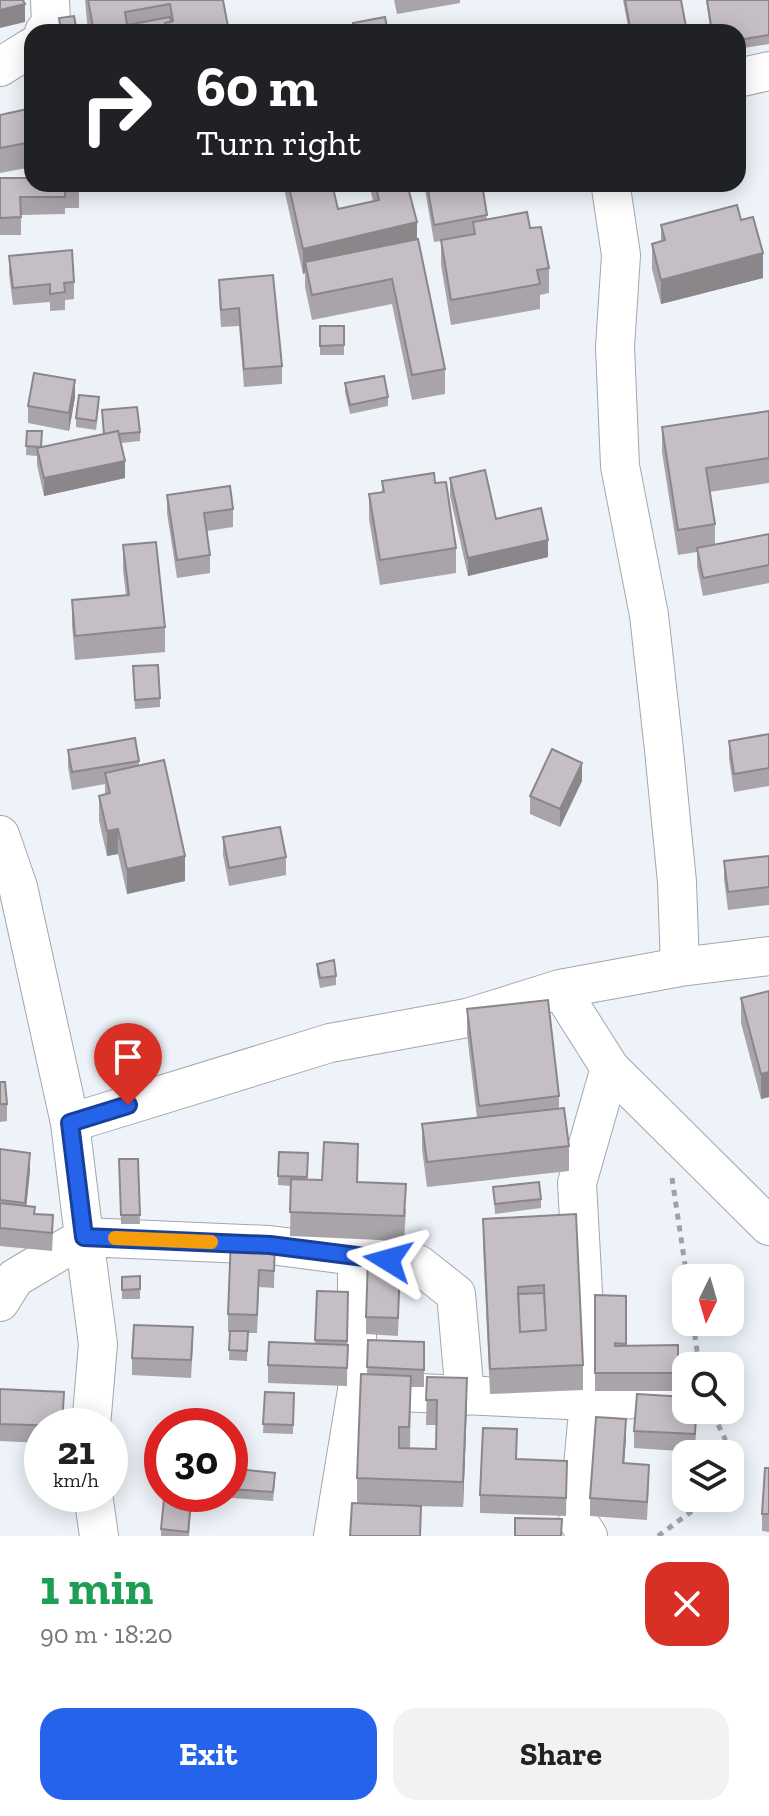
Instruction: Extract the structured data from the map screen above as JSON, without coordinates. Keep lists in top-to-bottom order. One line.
{"north":"bottom","page":{"turn":["60 m","Turn right"],"speed":"21 km/h","limit":"30","heading":["1 min","90 m · 18:20"],"buttons":["Exit","Share"]}}
